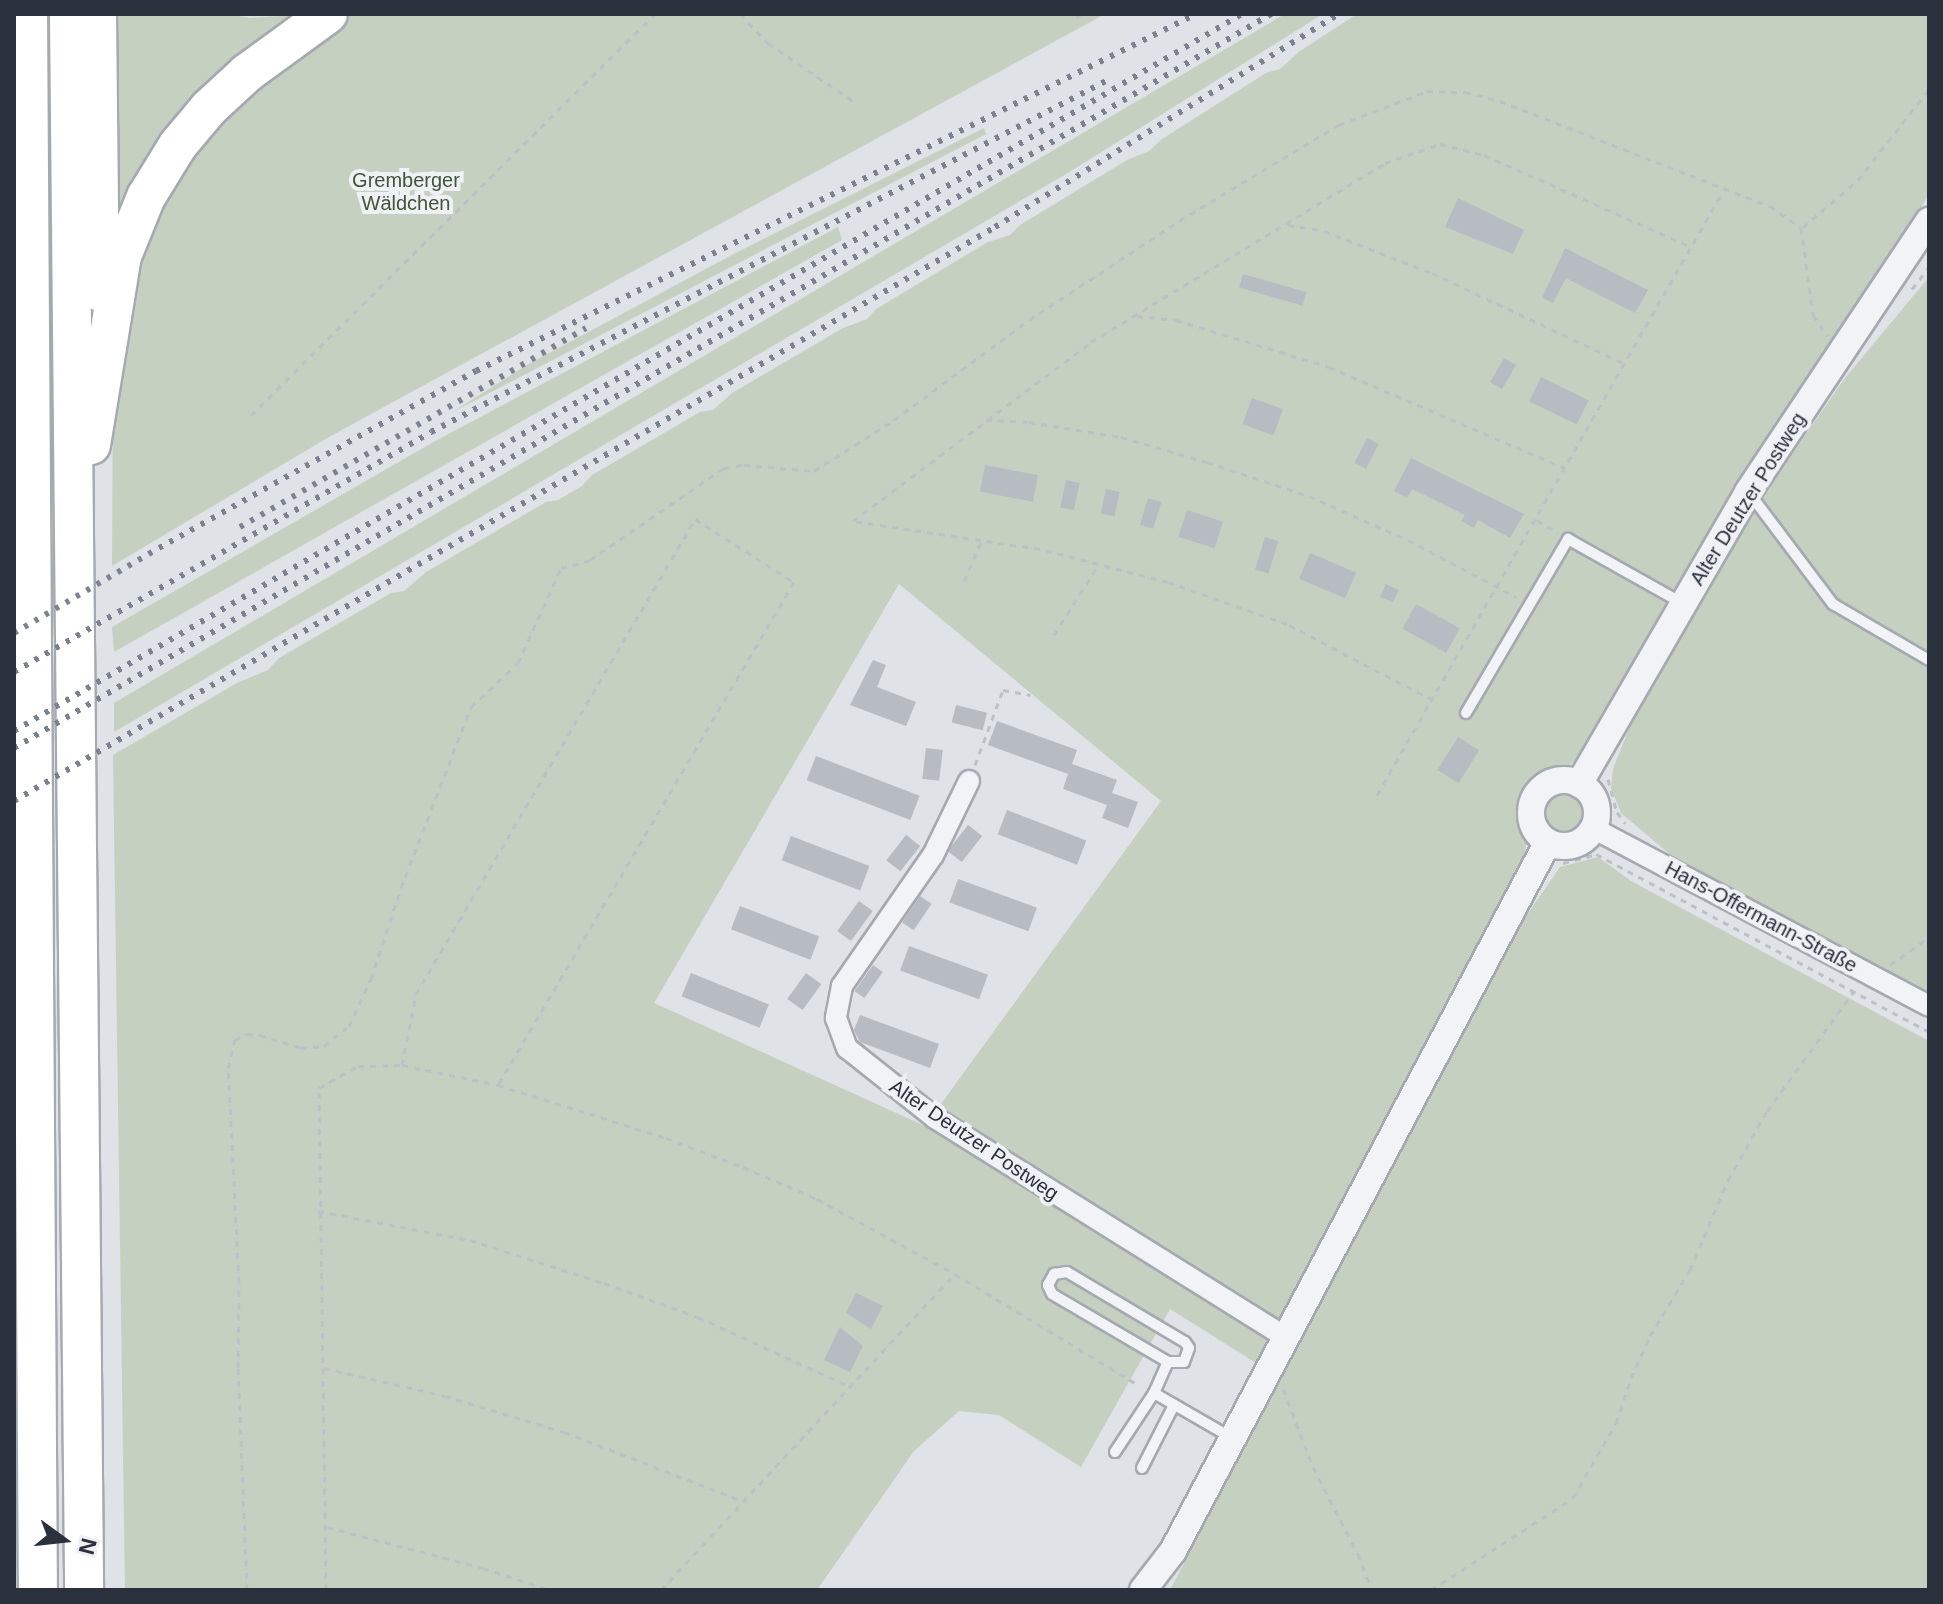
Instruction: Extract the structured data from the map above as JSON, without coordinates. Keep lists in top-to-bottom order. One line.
{"streets":{"street":["Alter Deutzer Postweg","Hans-Offermann-Straße"]},"crossings":[["Alter Deutzer Postweg","Hans-Offermann-Straße"]],"parks":["Gremberger Wäldchen"],"north":"right"}
